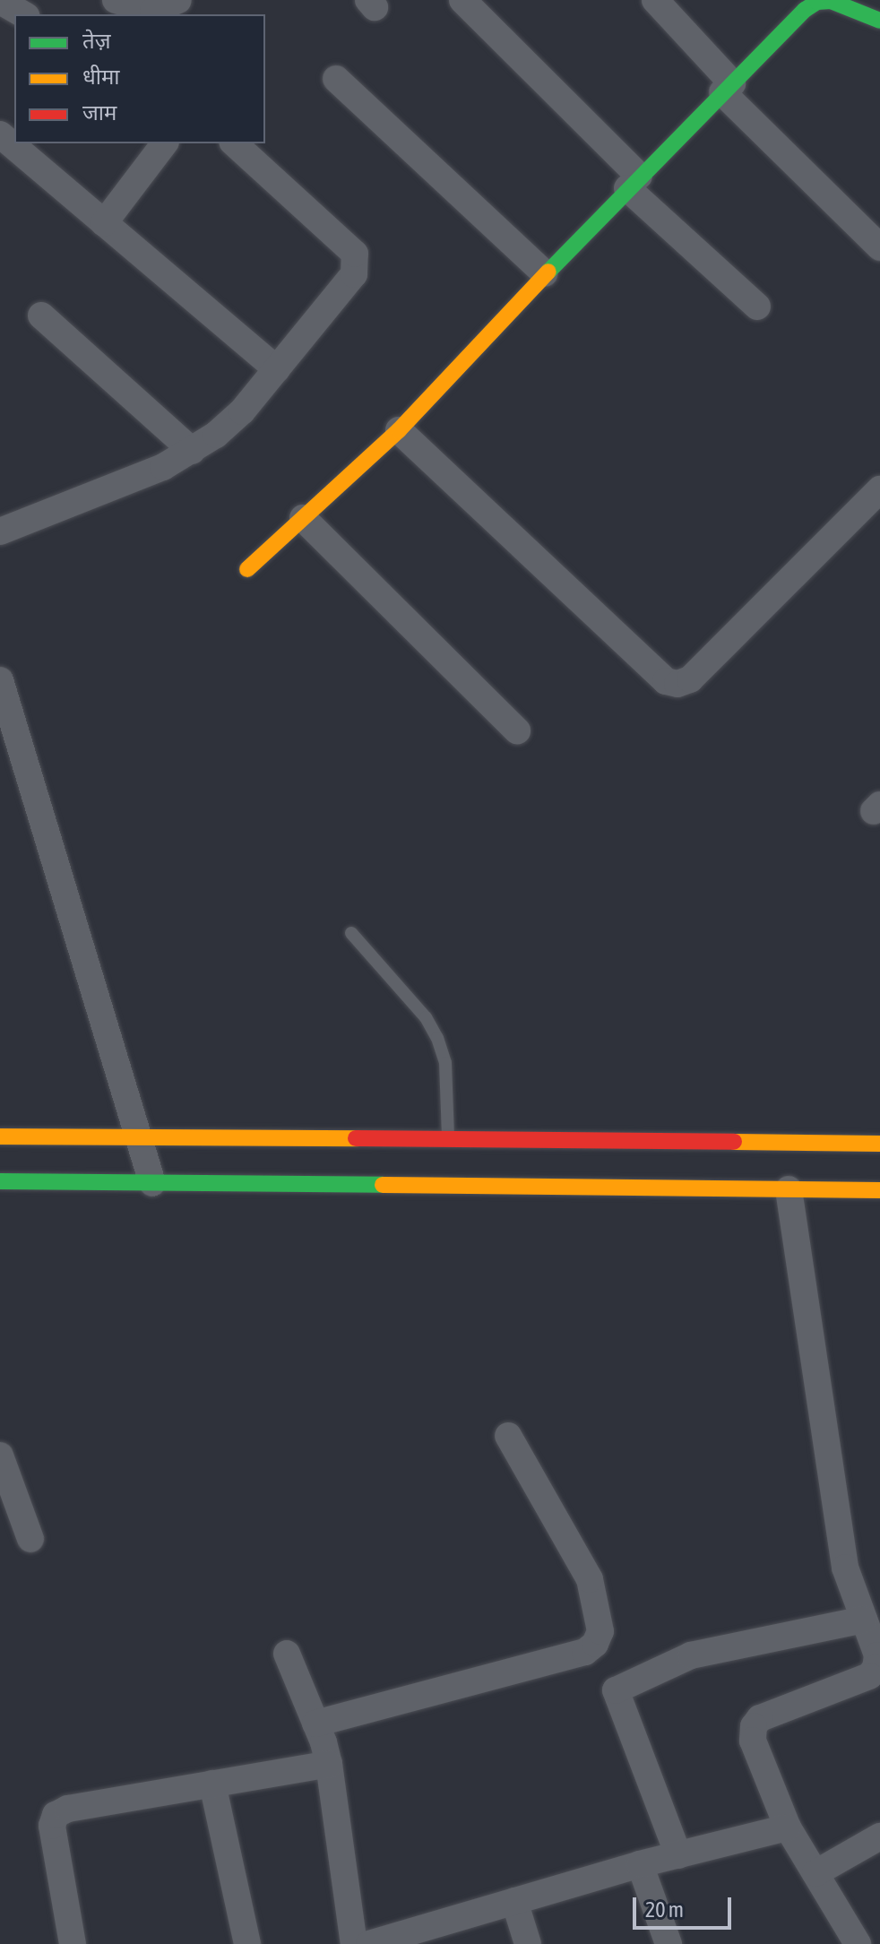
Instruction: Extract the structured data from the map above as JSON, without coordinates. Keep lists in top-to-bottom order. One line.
{"legend":["तेज़","धीमा","जाम"],"scale_bar":"20 m"}
